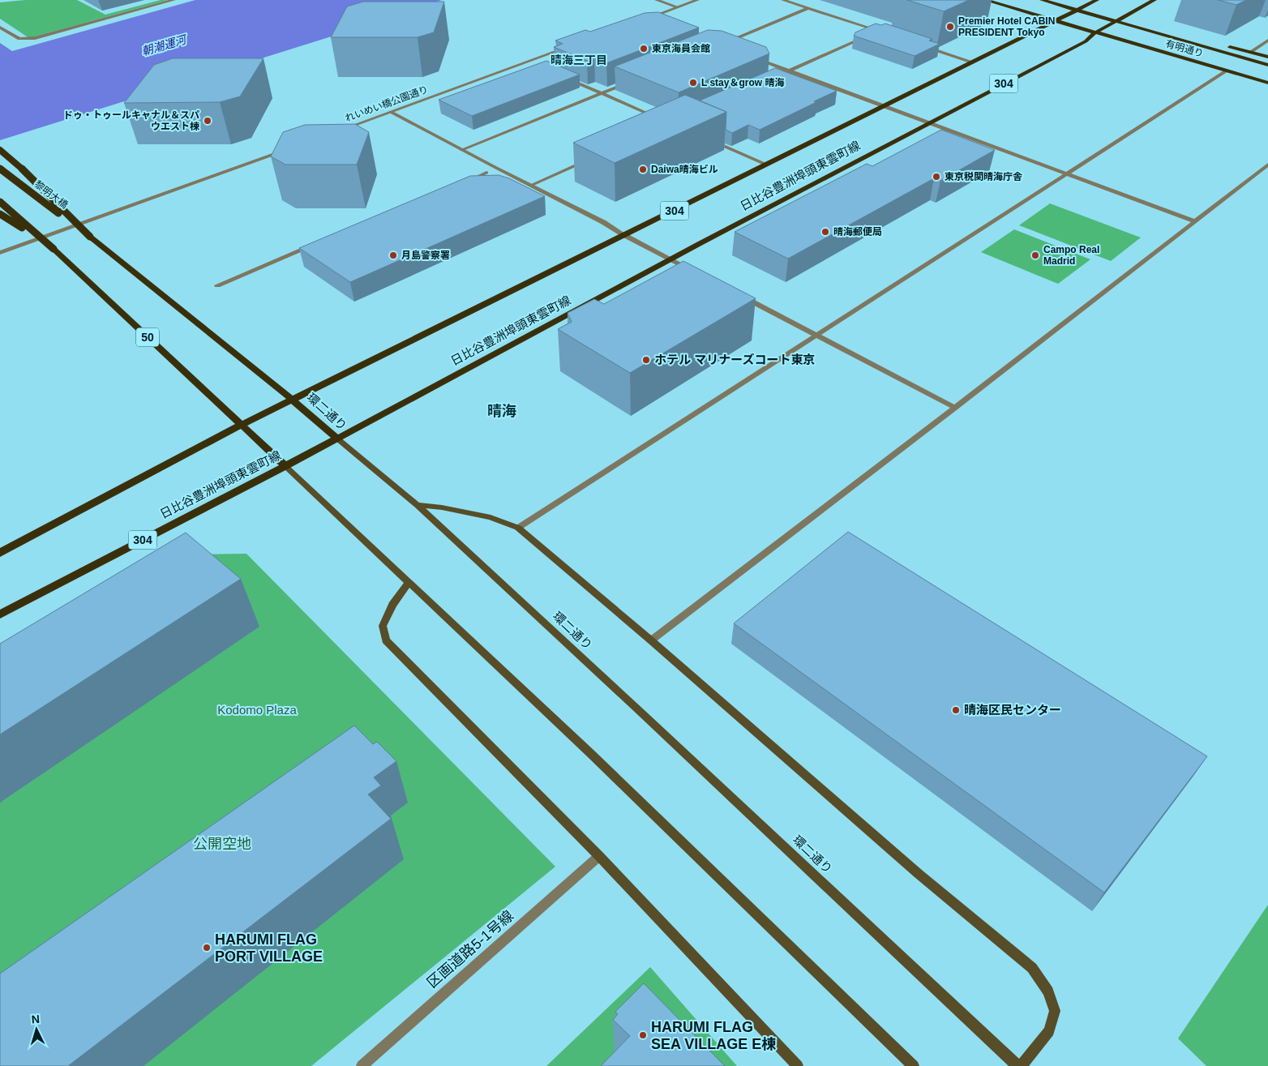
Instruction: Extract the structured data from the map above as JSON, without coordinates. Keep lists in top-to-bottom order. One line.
{"streets":{"main road":["有明通り","304","日比谷豊洲埠頭東雲町線","黎明大橋","50","環二通り"],"street":["れいめい橋公園通り","区画道路5-1号線"]},"crossings":[["有明通り","304"],["有明通り","日比谷豊洲埠頭東雲町線"],["304","日比谷豊洲埠頭東雲町線"],["日比谷豊洲埠頭東雲町線","50"],["日比谷豊洲埠頭東雲町線","環二通り"],["黎明大橋","環二通り"]],"districts":["晴海三丁目","晴海"],"water":["朝潮運河"],"parks":["Kodomo Plaza","公開空地"],"places":["Premier Hotel CABIN PRESIDENT Tokyo","東京海員会館","L stay＆grow 晴海","ドゥ・トゥールキャナル＆スパ ウエスト棟","Daiwa晴海ビル","東京税関晴海庁舎","晴海郵便局","月島警察署","Campo Real Madrid","ホテル マリナーズコート東京","晴海区民センター","HARUMI FLAG PORT VILLAGE","HARUMI FLAG SEA VILLAGE E棟"],"north":"top"}
